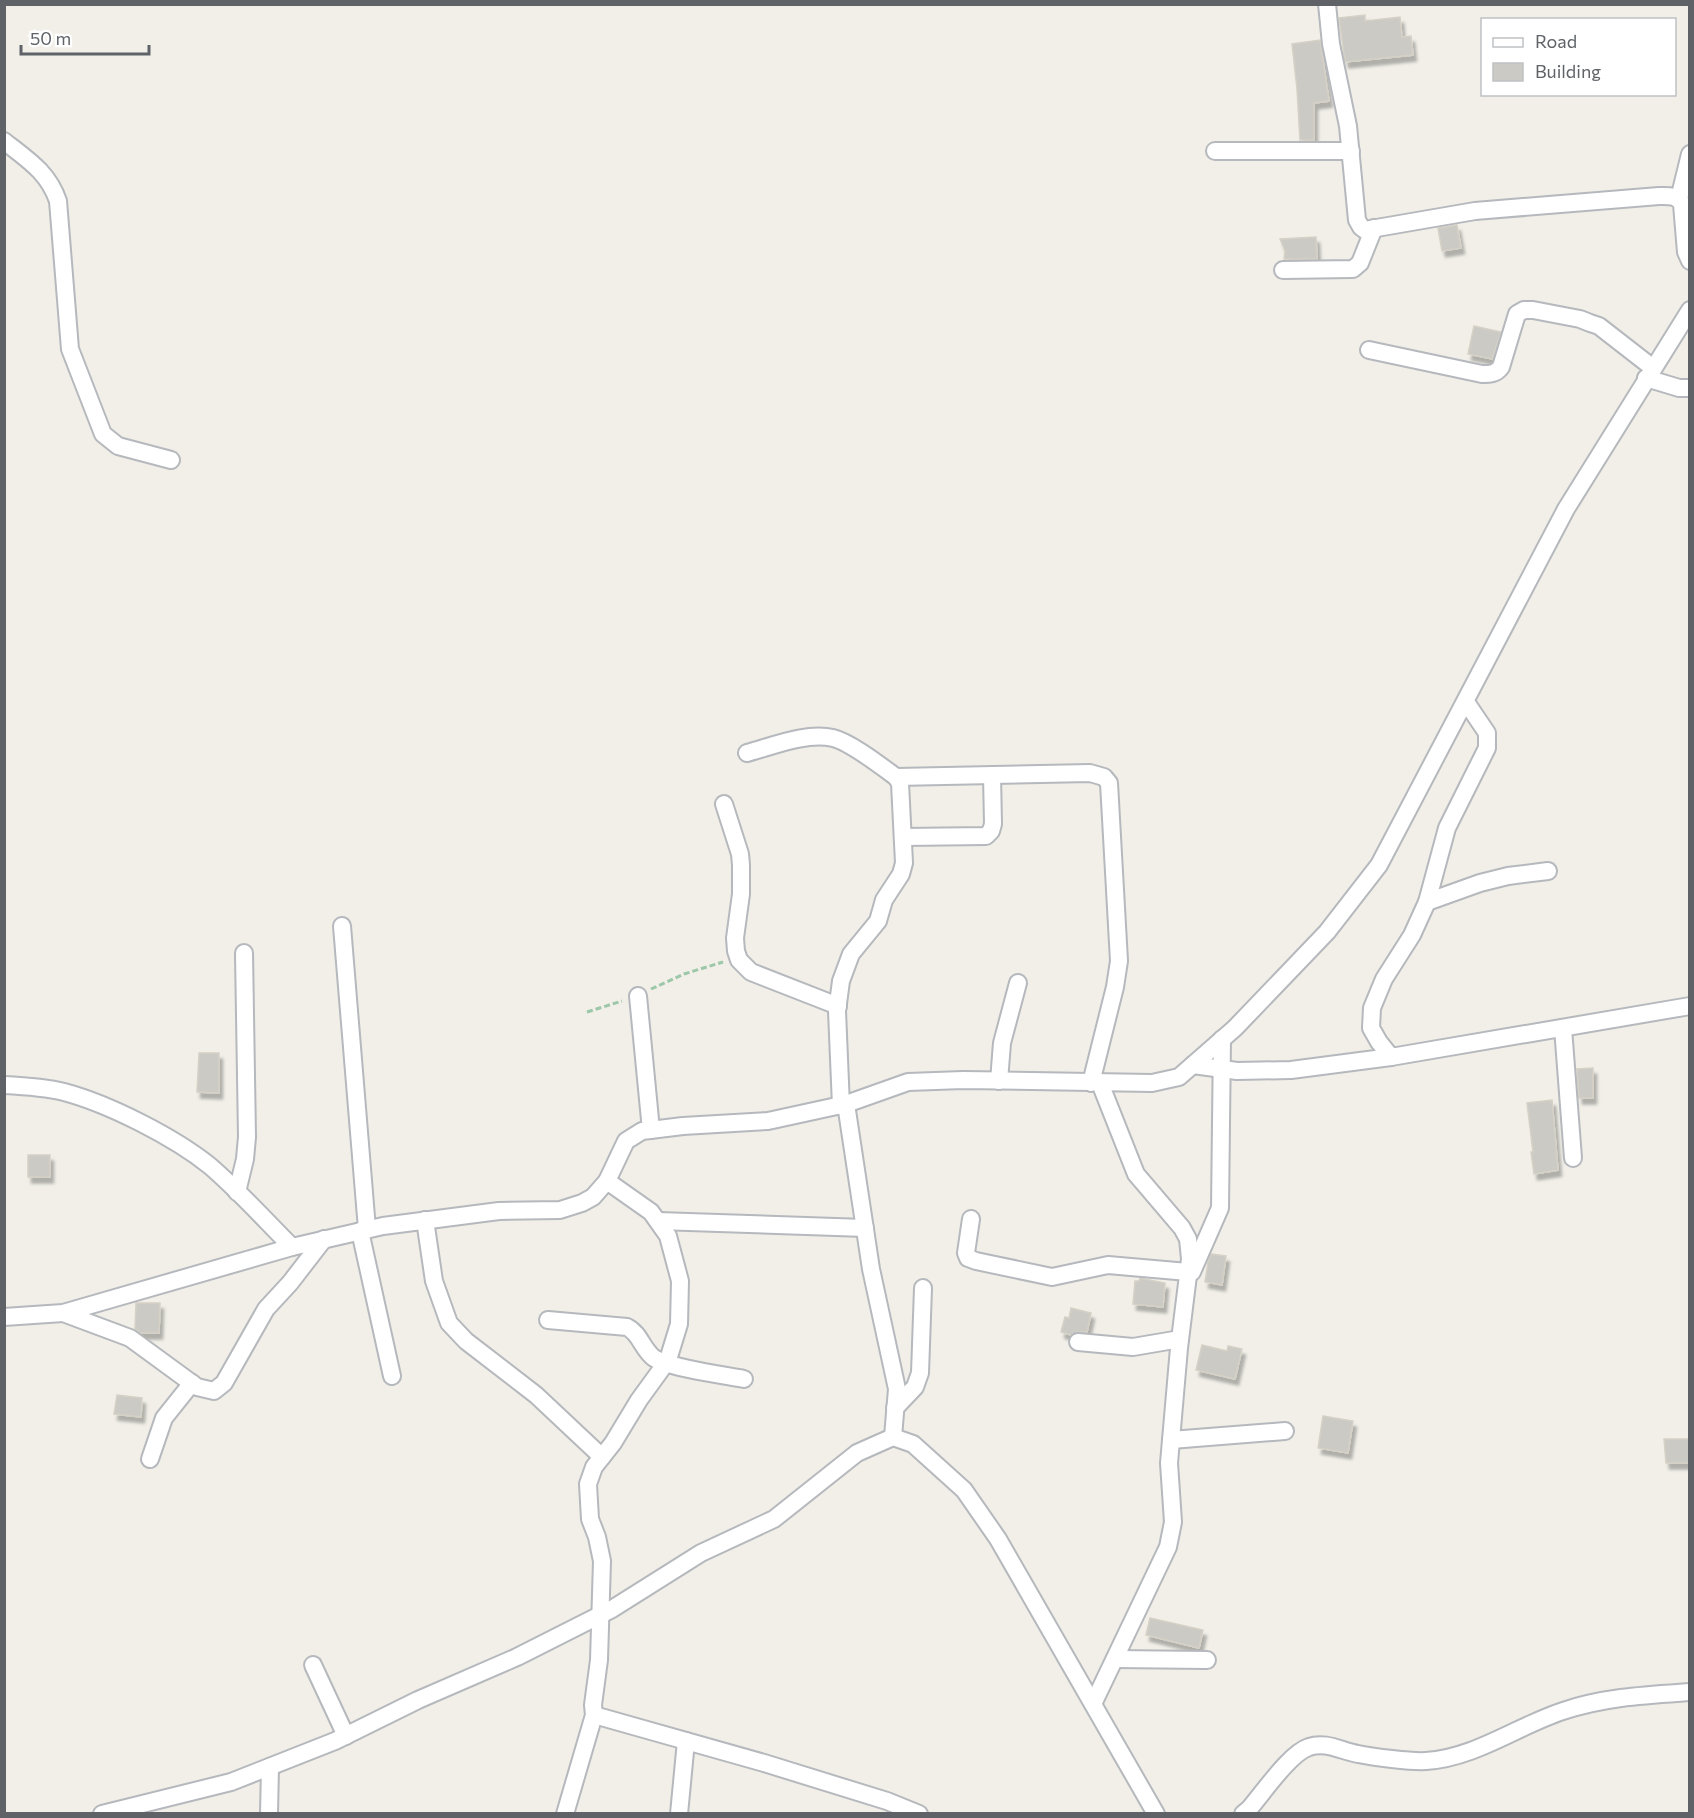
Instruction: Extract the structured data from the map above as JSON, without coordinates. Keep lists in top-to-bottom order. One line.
{"legend":["Road","Building"],"scale_bar":"50 m"}
